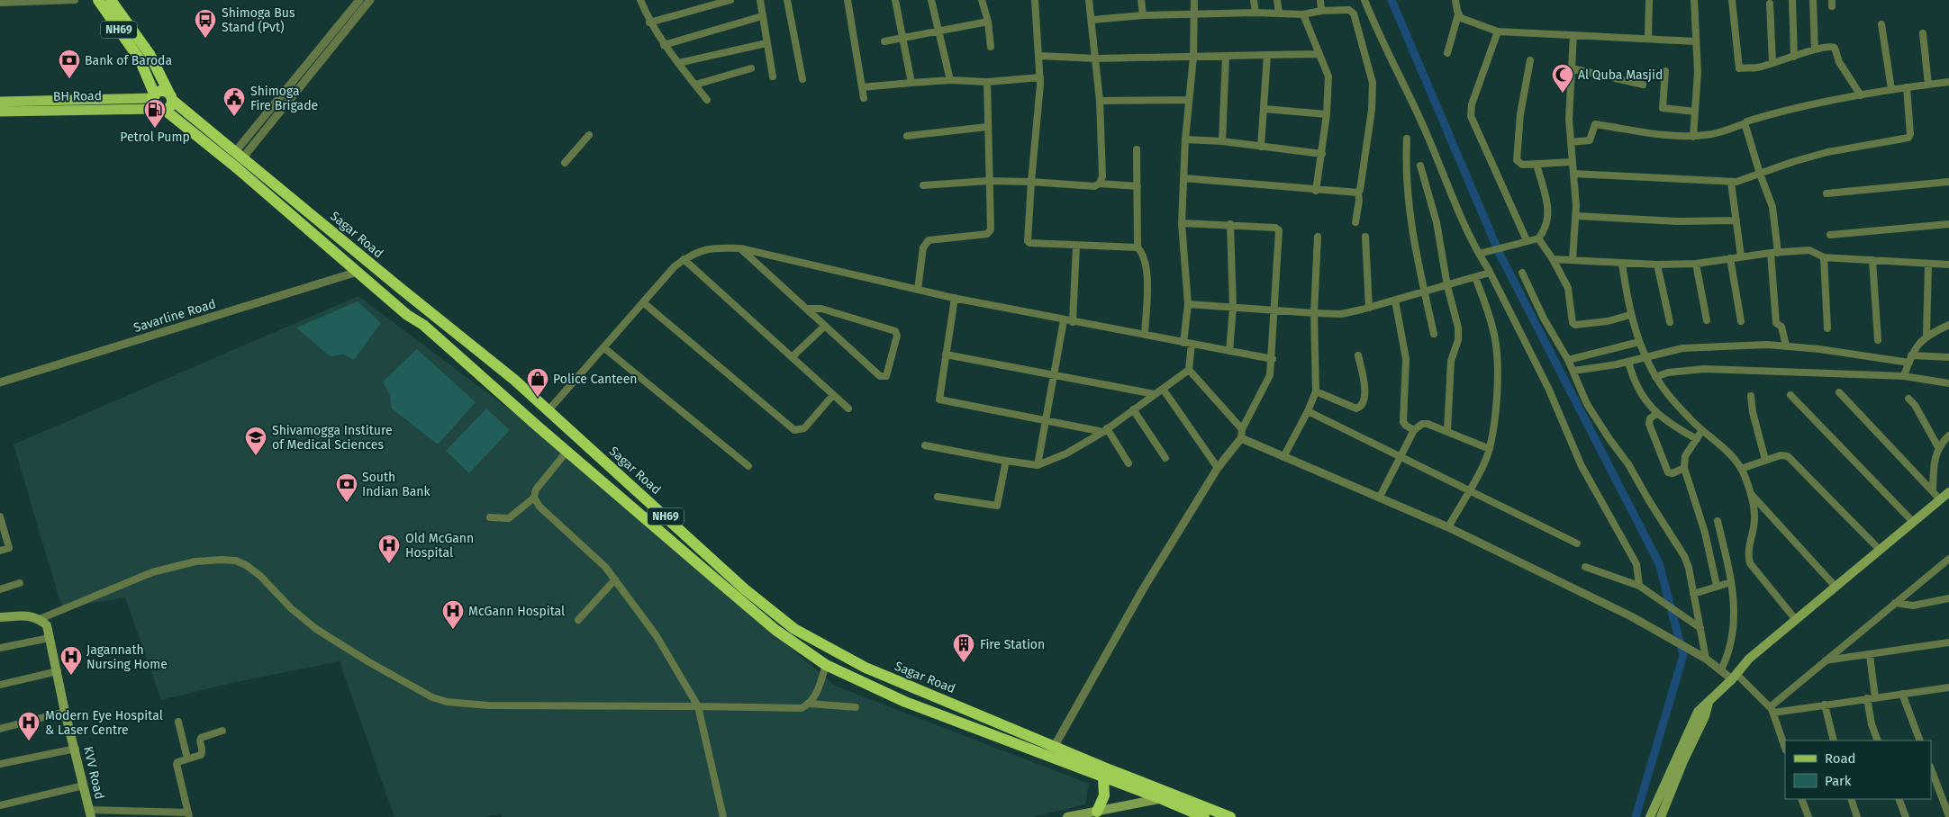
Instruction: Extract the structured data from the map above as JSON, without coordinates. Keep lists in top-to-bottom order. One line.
{"streets":{"highway":["NH69","Sagar Road"],"main road":["BH Road","KVV Road"],"street":["Savarline Road"]},"crossings":[["NH69","BH Road"],["NH69","Sagar Road"],["BH Road","Sagar Road"],["Sagar Road","Savarline Road"]],"places":{"bus stop":["Shimoga Bus Stand (Pvt)"],"bank":["Bank of Baroda","South Indian Bank"],"mosque":["Al Quba Masjid"],"public building":["Shimoga Fire Brigade"],"fuel station":["Petrol Pump"],"shop":["Police Canteen"],"school or university":["Shivamogga Institure of Medical Sciences"],"hospital":["Old McGann Hospital","McGann Hospital","Jagannath Nursing Home","Modern Eye Hospital & Laser Centre"],"building":["Fire Station"]},"legend":["Road","Park"]}
